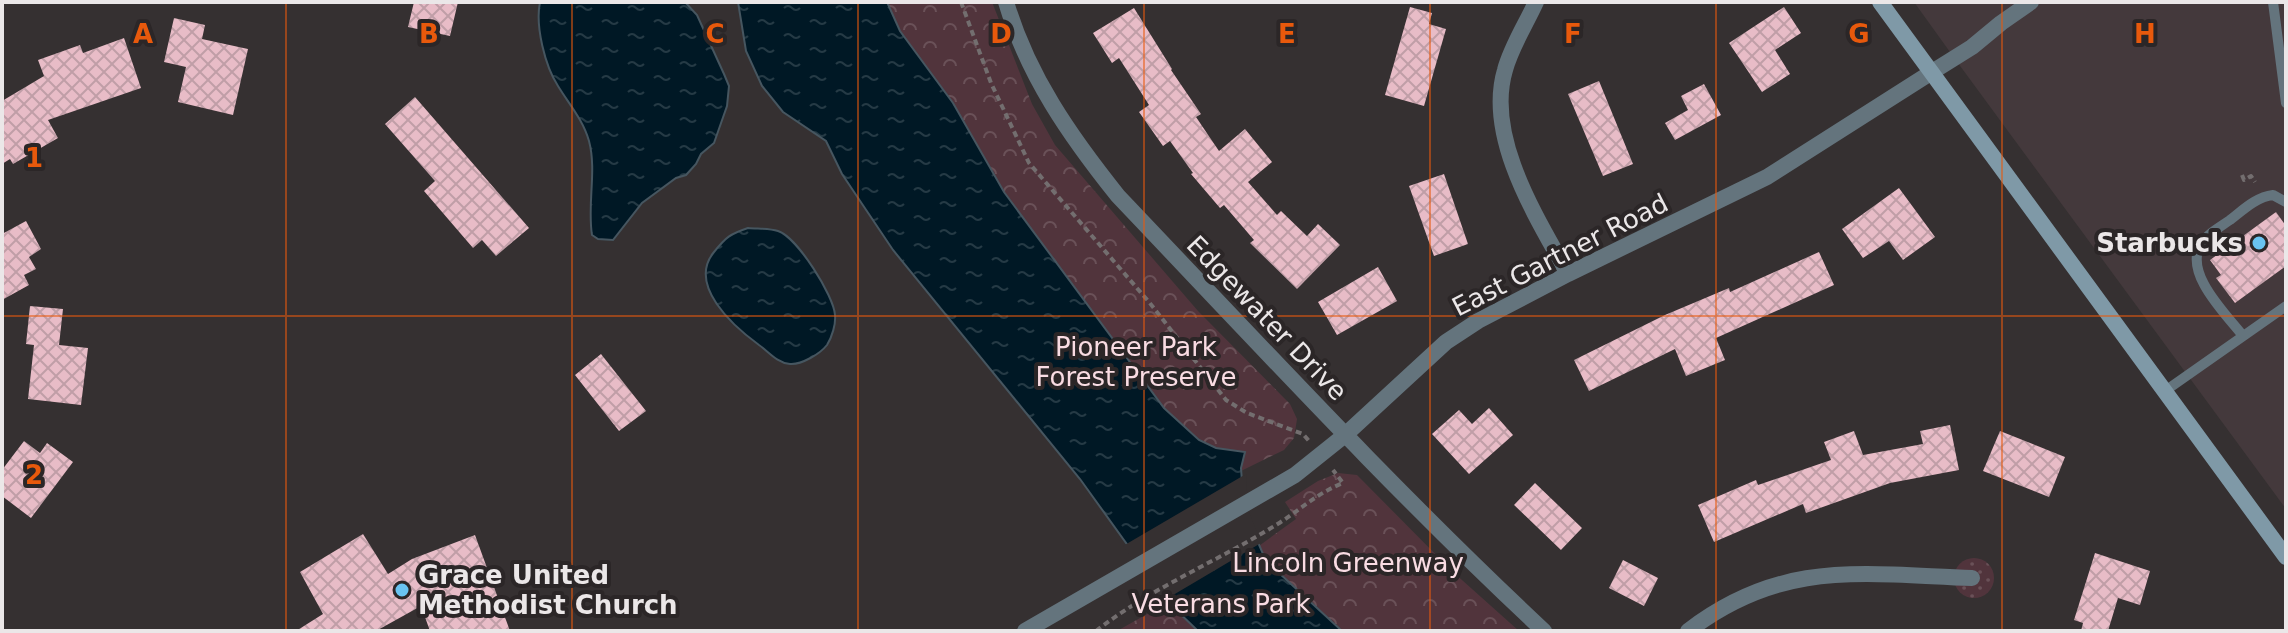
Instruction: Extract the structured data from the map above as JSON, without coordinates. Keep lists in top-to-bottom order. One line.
{"streets":{"street":["East Gartner Road","Edgewater Drive"]},"crossings":[["East Gartner Road","Edgewater Drive"]],"parks":["Pioneer Park Forest Preserve","Lincoln Greenway","Veterans Park"],"places":["Starbucks","Grace United Methodist Church"],"grid":{"columns":["A","B","C","D","E","F","G","H"],"rows":["1","2"]}}
